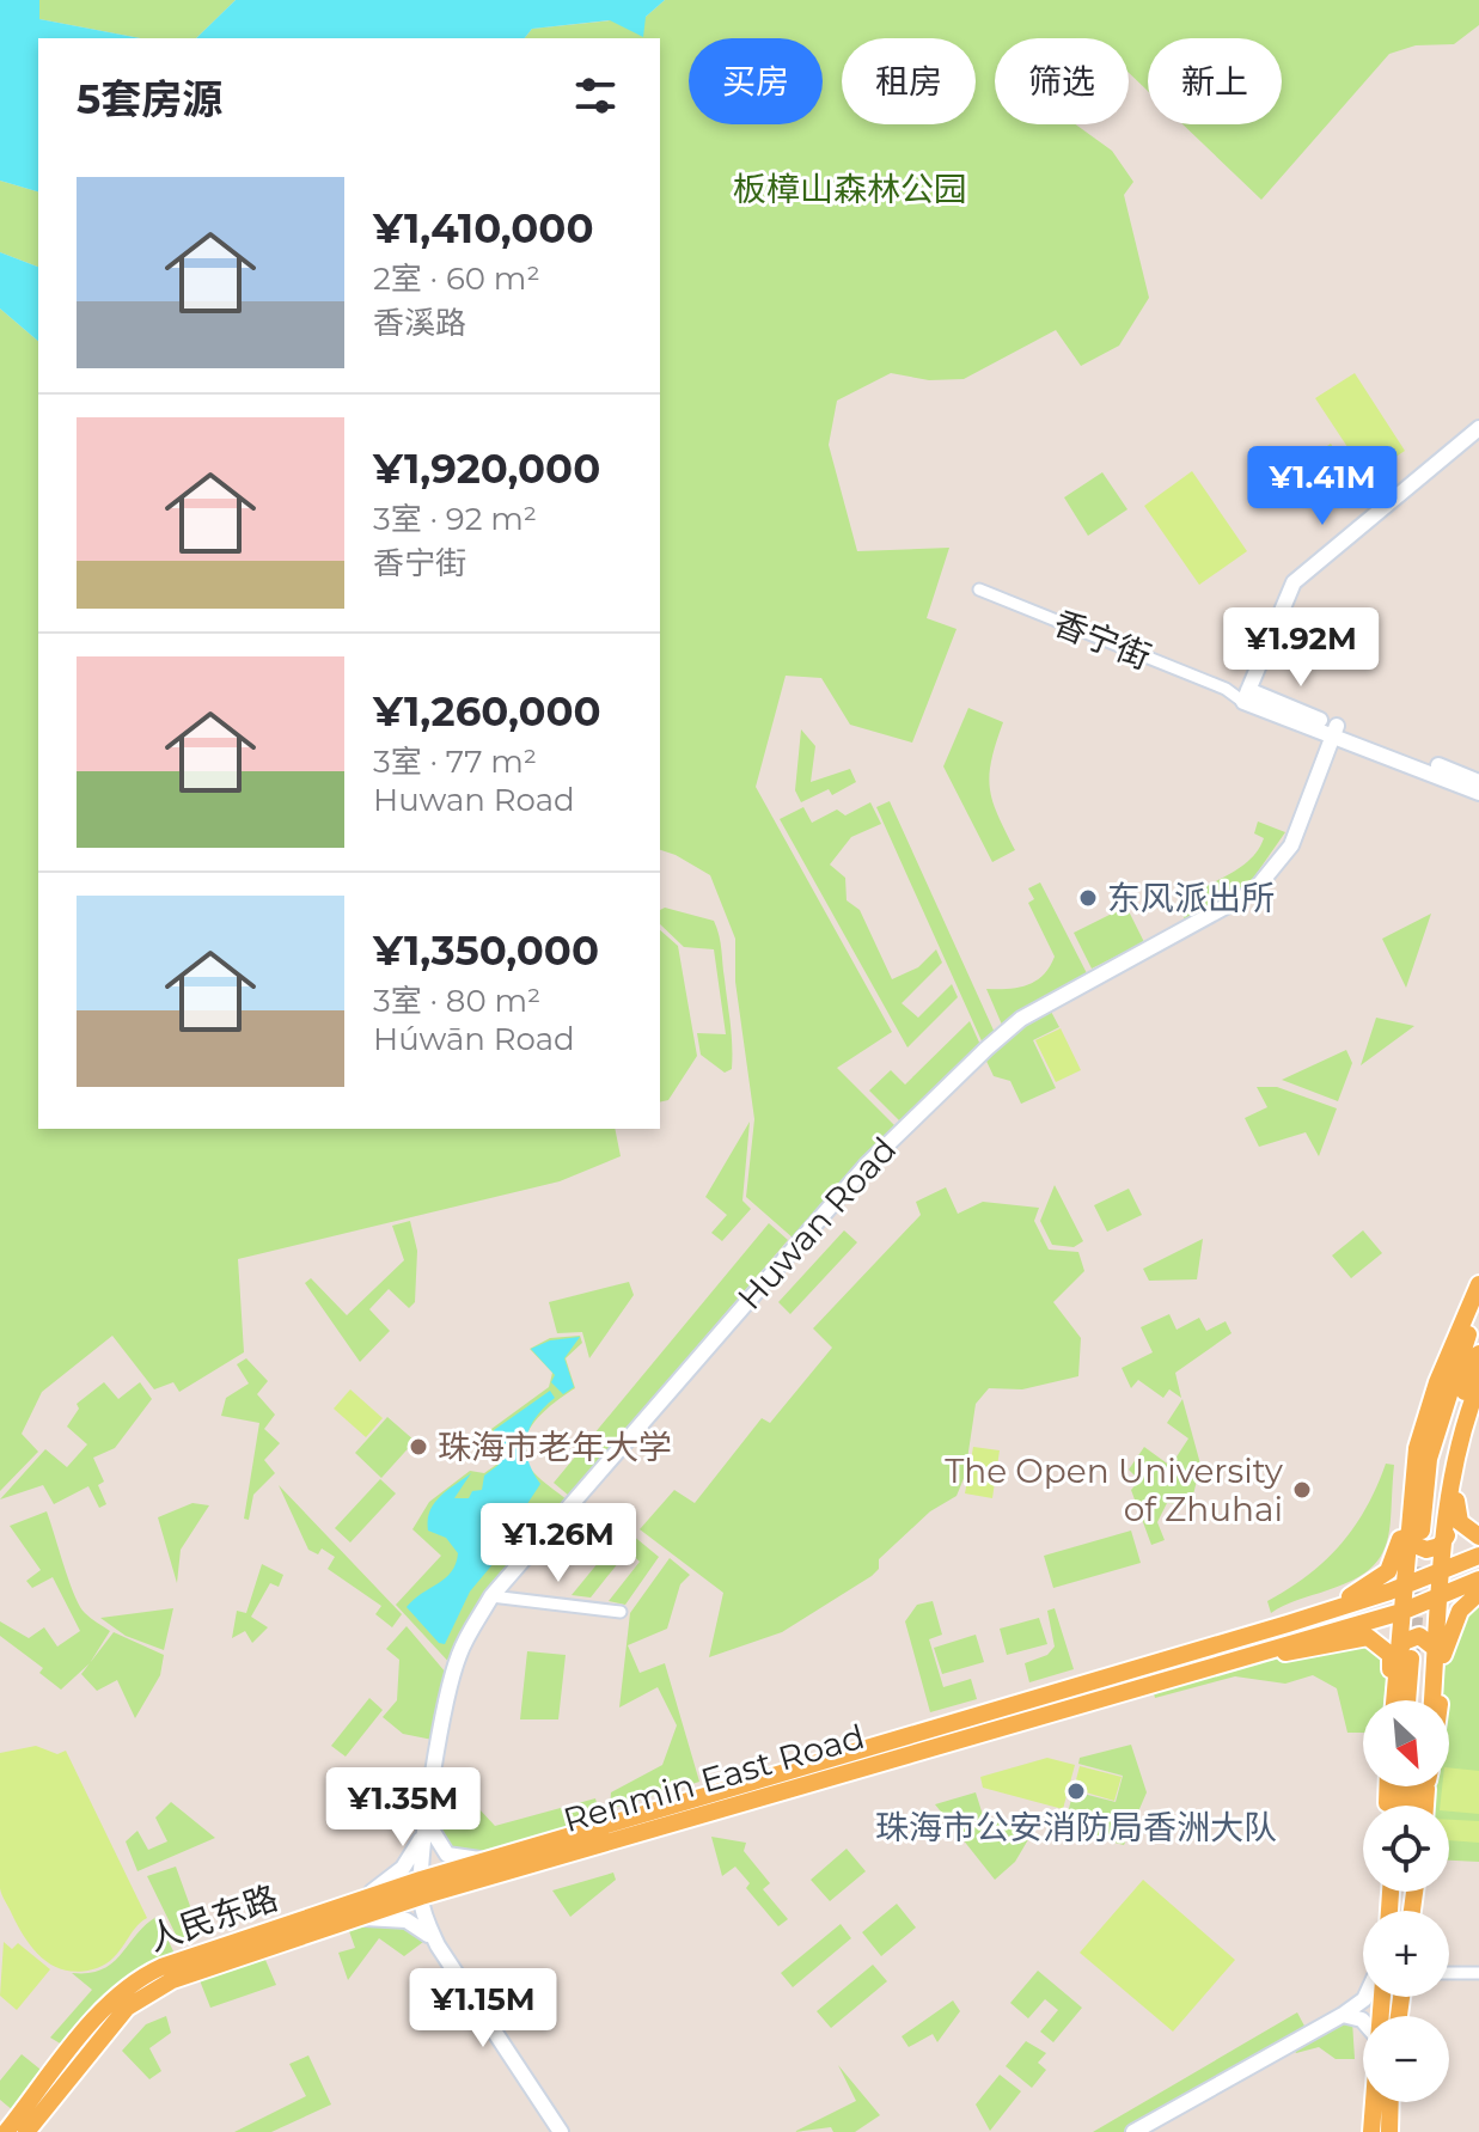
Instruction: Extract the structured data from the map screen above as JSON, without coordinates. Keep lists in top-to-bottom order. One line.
{"streets":{"main road":["Renmin East Road","人民东路"],"street":["香宁街","Huwan Road"]},"crossings":[["香宁街","Huwan Road"],["Renmin East Road","人民东路"]],"parks":["板樟山森林公园"],"places":["东风派出所","珠海市老年大学","The Open University of Zhuhai","珠海市公安消防局香洲大队"],"north":"bottom right","page":{"chip":["买房","租房","筛选","新上"],"heading":"5套房源","list":[{"name":"¥1,410,000","note":"2室 · 60 m² · 香溪路"},{"name":"¥1,920,000","note":"3室 · 92 m² · 香宁街"},{"name":"¥1,260,000","note":"3室 · 77 m² · Huwan Road"},{"name":"¥1,350,000","note":"3室 · 80 m² · Húwān Road"}],"price":["¥1.41M","¥1.92M","¥1.26M","¥1.35M","¥1.15M"],"map_buttons":["+","−"]}}
